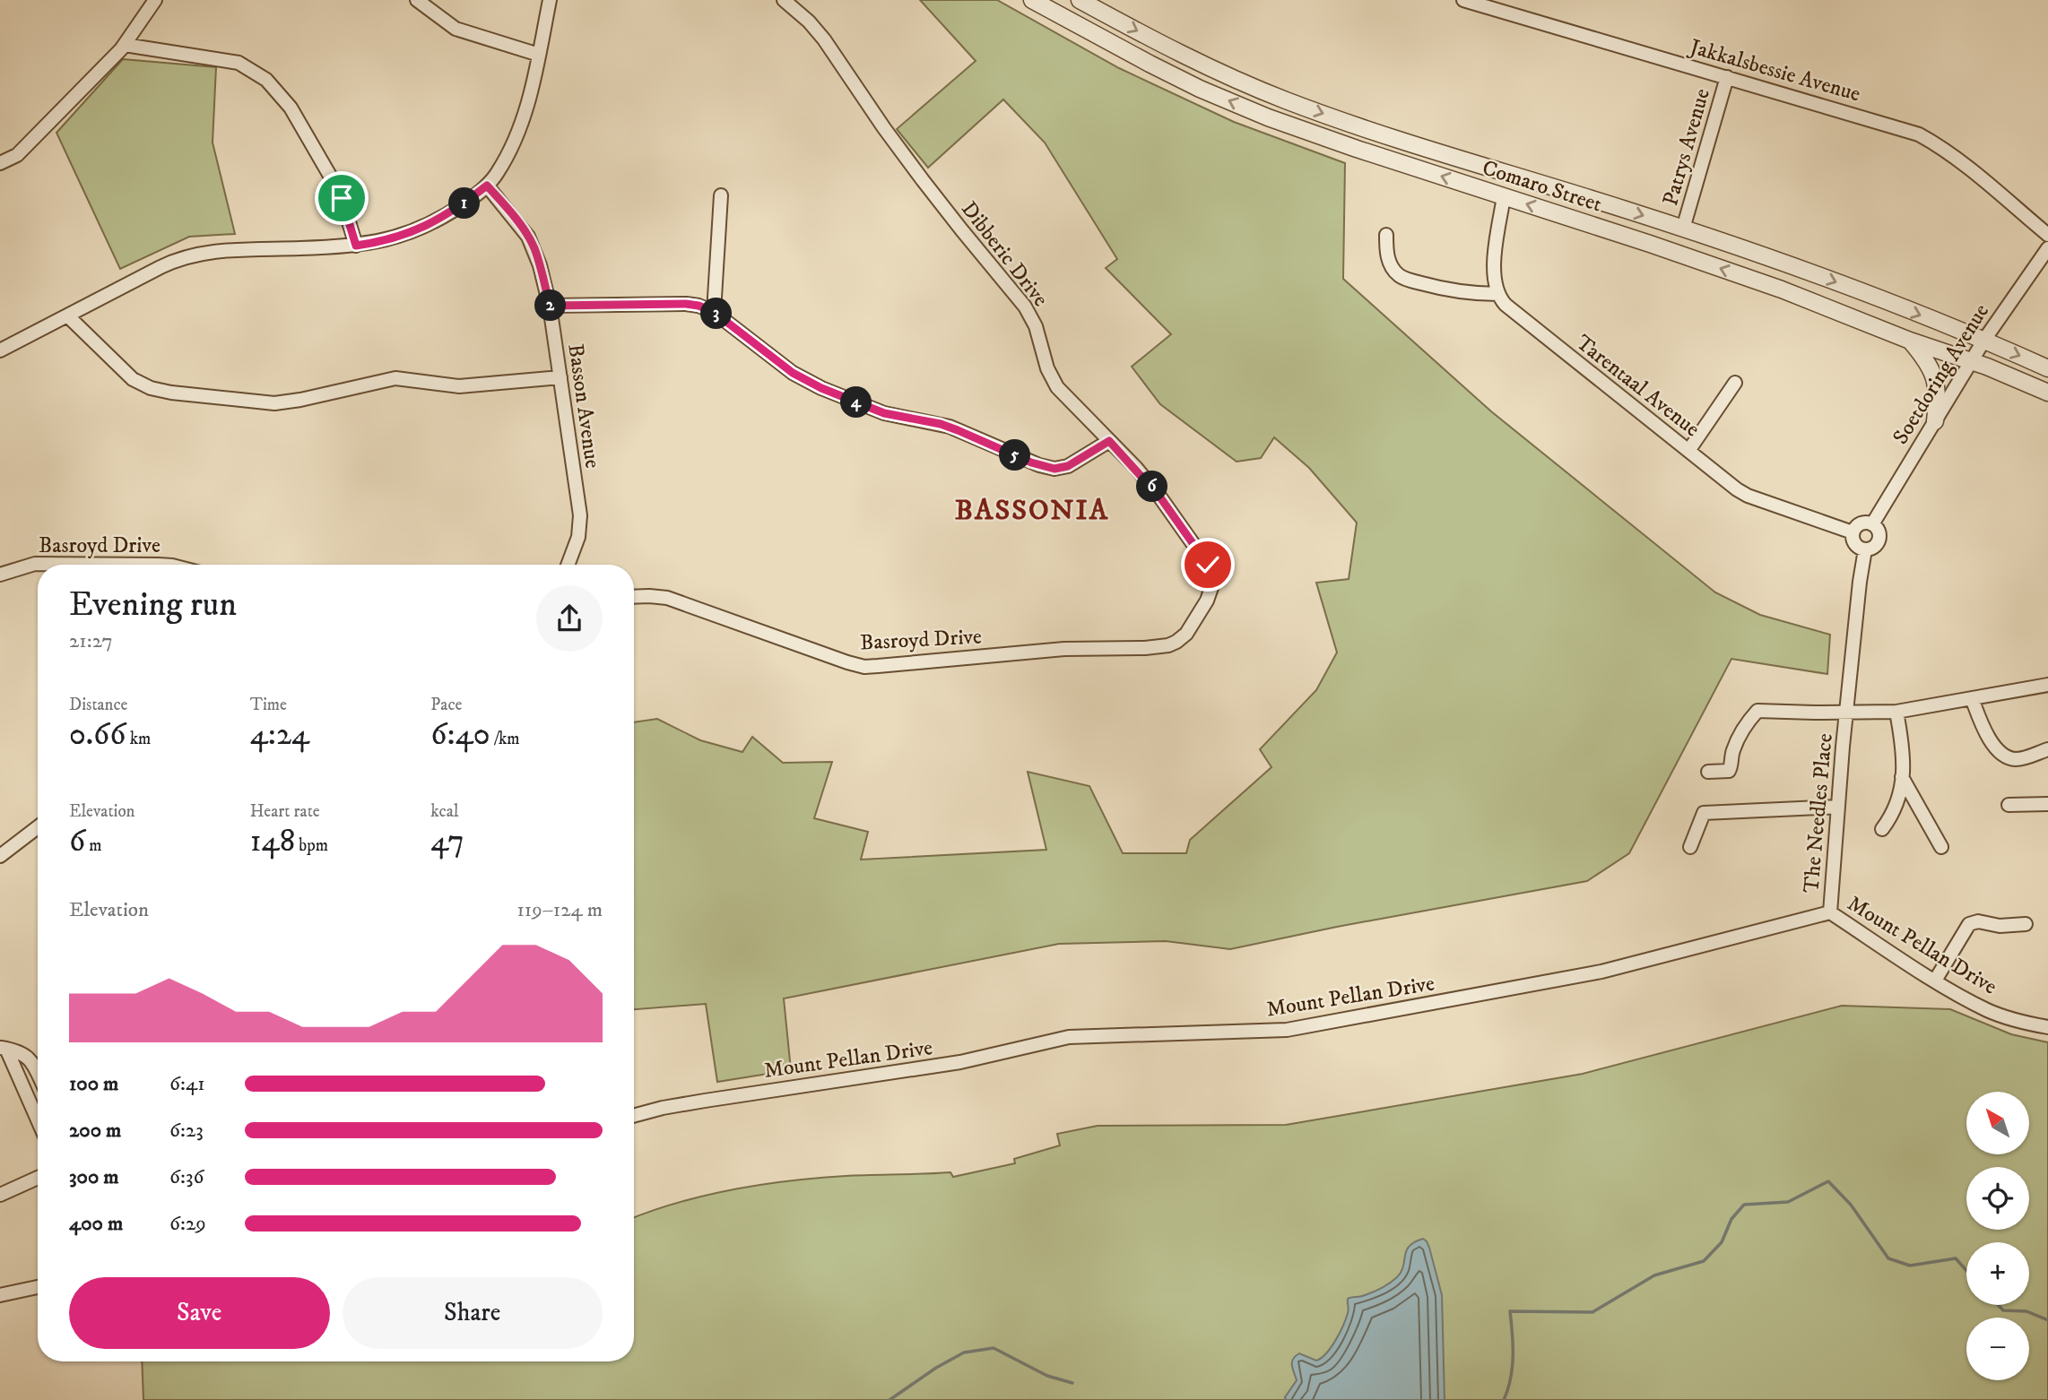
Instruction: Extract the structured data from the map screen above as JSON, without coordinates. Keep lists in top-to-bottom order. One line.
{"streets":{"street":["Jakkalsbessie Avenue","Patrys Avenue","Comaro Street","Dibberic Drive","Soetdoring Avenue","Tarentaal Avenue","Basson Avenue","Basroyd Drive","The Needles Place","Mount Pellan Drive"]},"crossings":[["Jakkalsbessie Avenue","Patrys Avenue"],["Patrys Avenue","Comaro Street"],["Comaro Street","Soetdoring Avenue"],["Dibberic Drive","Basroyd Drive"],["Soetdoring Avenue","Tarentaal Avenue"],["The Needles Place","Mount Pellan Drive"]],"districts":["BASSONIA"],"north":"top left","page":{"pins":["1","2","3","4","5","6"],"heading":["Evening run","21:27"],"stats":[["Distance","0.66 km"],["Time","4:24"],["Pace","6:40 /km"],["Elevation","6 m"],["Heart rate","148 bpm"],["kcal","47"]],"chart":["Elevation","119–124 m"],"list":[{"name":"100 m","note":"6:41"},{"name":"200 m","note":"6:23"},{"name":"300 m","note":"6:36"},{"name":"400 m","note":"6:29"}],"map_buttons":["+","−"],"buttons":["Save","Share"]}}
